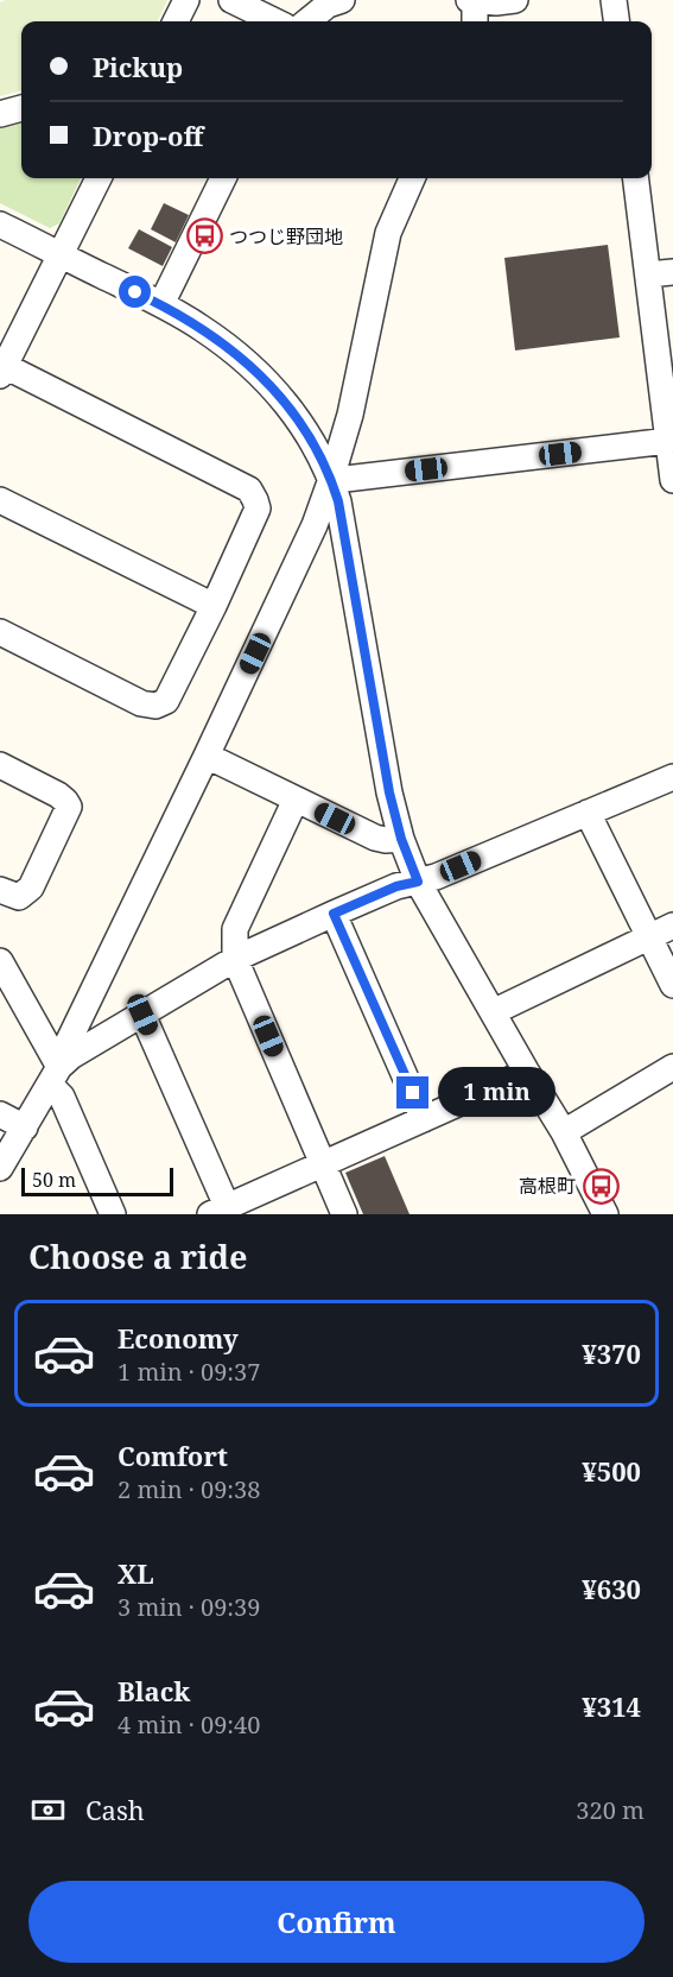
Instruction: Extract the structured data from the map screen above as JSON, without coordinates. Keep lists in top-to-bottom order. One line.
{"places":{"bus stop":["つつじ野団地","高根町"]},"scale_bar":"50 m","page":{"banner":["Pickup","Drop-off"],"bubble":"1 min","scale":"50 m","heading":"Choose a ride","list":[{"name":"Economy","note":"1 min · 09:37","value":"¥370"},{"name":"Comfort","note":"2 min · 09:38","value":"¥500"},{"name":"XL","note":"3 min · 09:39","value":"¥630"},{"name":"Black","note":"4 min · 09:40","value":"¥314"}],"pay":["Cash","320 m"],"buttons":"Confirm"}}
